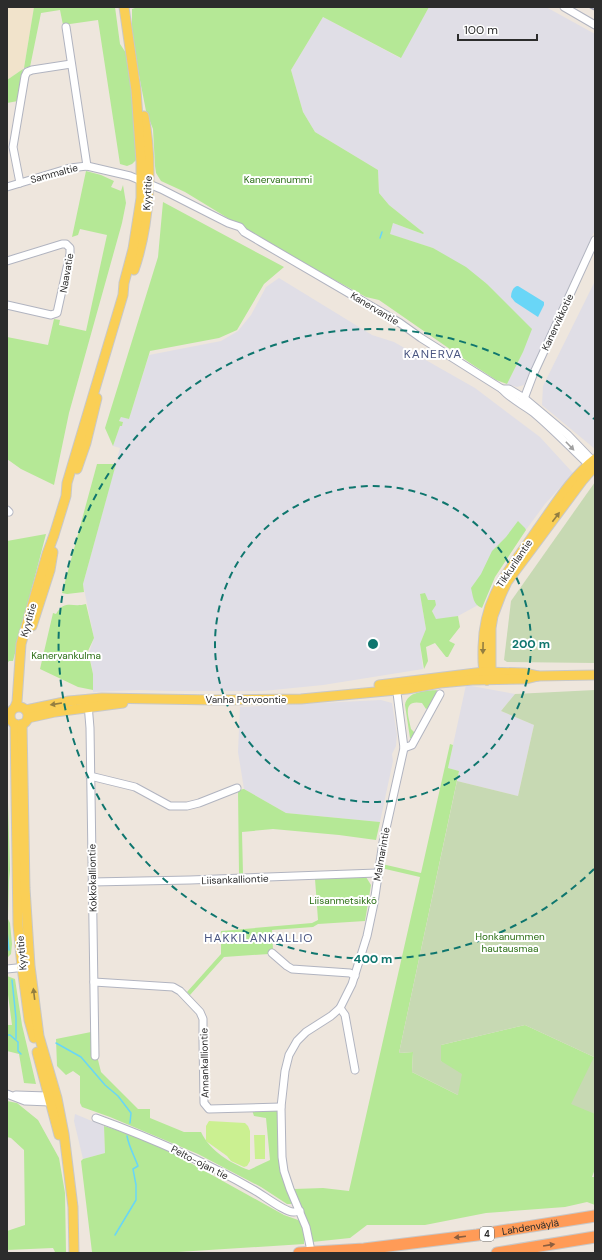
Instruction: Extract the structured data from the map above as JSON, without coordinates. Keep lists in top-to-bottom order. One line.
{"streets":{"highway":["Lahdenväylä","4"],"main road":["Kyytitie","Tikkurilantie","Vanha Porvoontie"],"street":["Sammaltie","Naavatie","Kanervantie","Kanervikkotie","Malmarintie","Kokkokalliontie","Liisankalliontie","Annankalliontie","Pelto-ojan tie"]},"crossings":[["Sammaltie","Kyytitie"],["Sammaltie","Kanervantie"],["Kyytitie","Kanervantie"],["Kyytitie","Vanha Porvoontie"],["Kanervantie","Kanervikkotie"],["Kanervantie","Tikkurilantie"],["Tikkurilantie","Vanha Porvoontie"],["Vanha Porvoontie","Malmarintie"],["Vanha Porvoontie","Kokkokalliontie"],["Malmarintie","Liisankalliontie"],["Malmarintie","Annankalliontie"],["Malmarintie","Pelto-ojan tie"],["Kokkokalliontie","Liisankalliontie"],["Kokkokalliontie","Annankalliontie"]],"districts":["KANERVA","HAKKILANKALLIO"],"parks":["Kanervanummi","Kanervankulma","Liisanmetsikkö","Honkanummen hautausmaa"],"scale_bar":"100 m","rings":["200 m","400 m"]}
